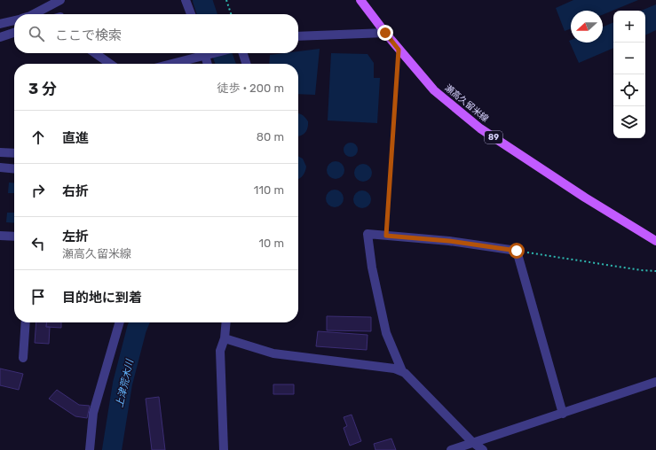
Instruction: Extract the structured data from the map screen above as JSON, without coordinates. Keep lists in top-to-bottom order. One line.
{"streets":{"main road":["瀬高久留米線","89"]},"water":["上津荒木川"],"north":"left","page":{"map_buttons":["+","−"],"search":"ここで検索","heading":["3 分","徒歩 · 200 m"],"list":[["直進","80 m"],["右折","110 m"],["左折","瀬高久留米線","10 m"],"目的地に到着"]}}
